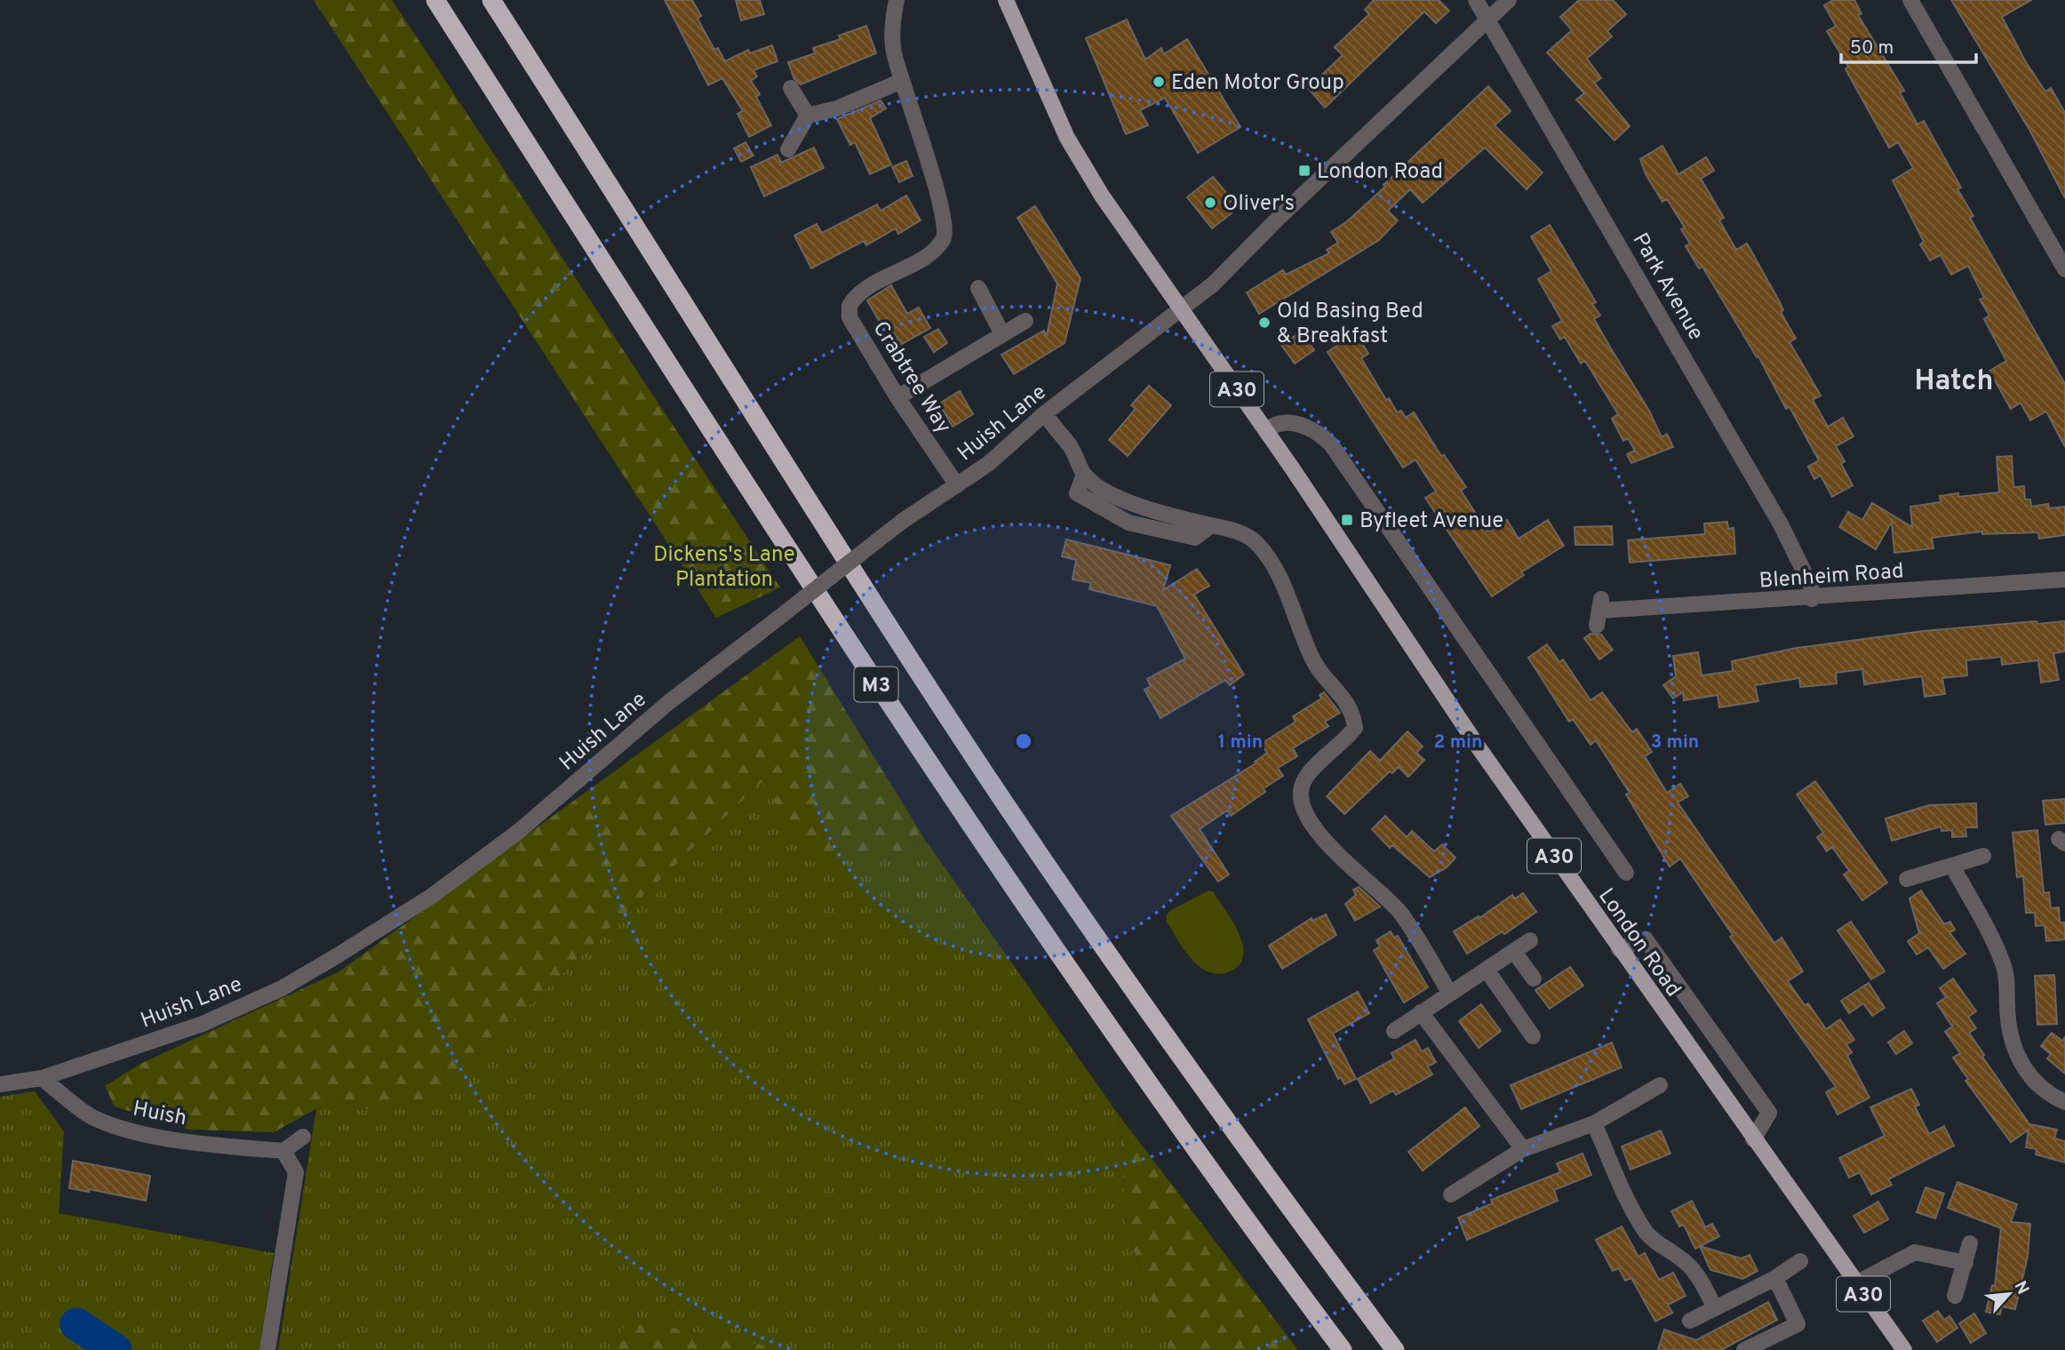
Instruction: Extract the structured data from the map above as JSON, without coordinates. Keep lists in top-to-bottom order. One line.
{"streets":{"highway":["M3"],"main road":["A30","London Road"],"street":["Park Avenue","Crabtree Way","Huish Lane","Blenheim Road","Huish"]},"crossings":[["Park Avenue","Blenheim Road"],["Crabtree Way","Huish Lane"],["Huish Lane","London Road"],["Huish Lane","Huish"]],"districts":["Hatch"],"parks":["Dickens's Lane Plantation"],"places":{"other":["Eden Motor Group","Oliver's","Old Basing Bed & Breakfast"],"transit":["London Road","Byfleet Avenue"]},"scale_bar":"50 m","north":"top right","rings":["1 min","2 min","3 min"]}
